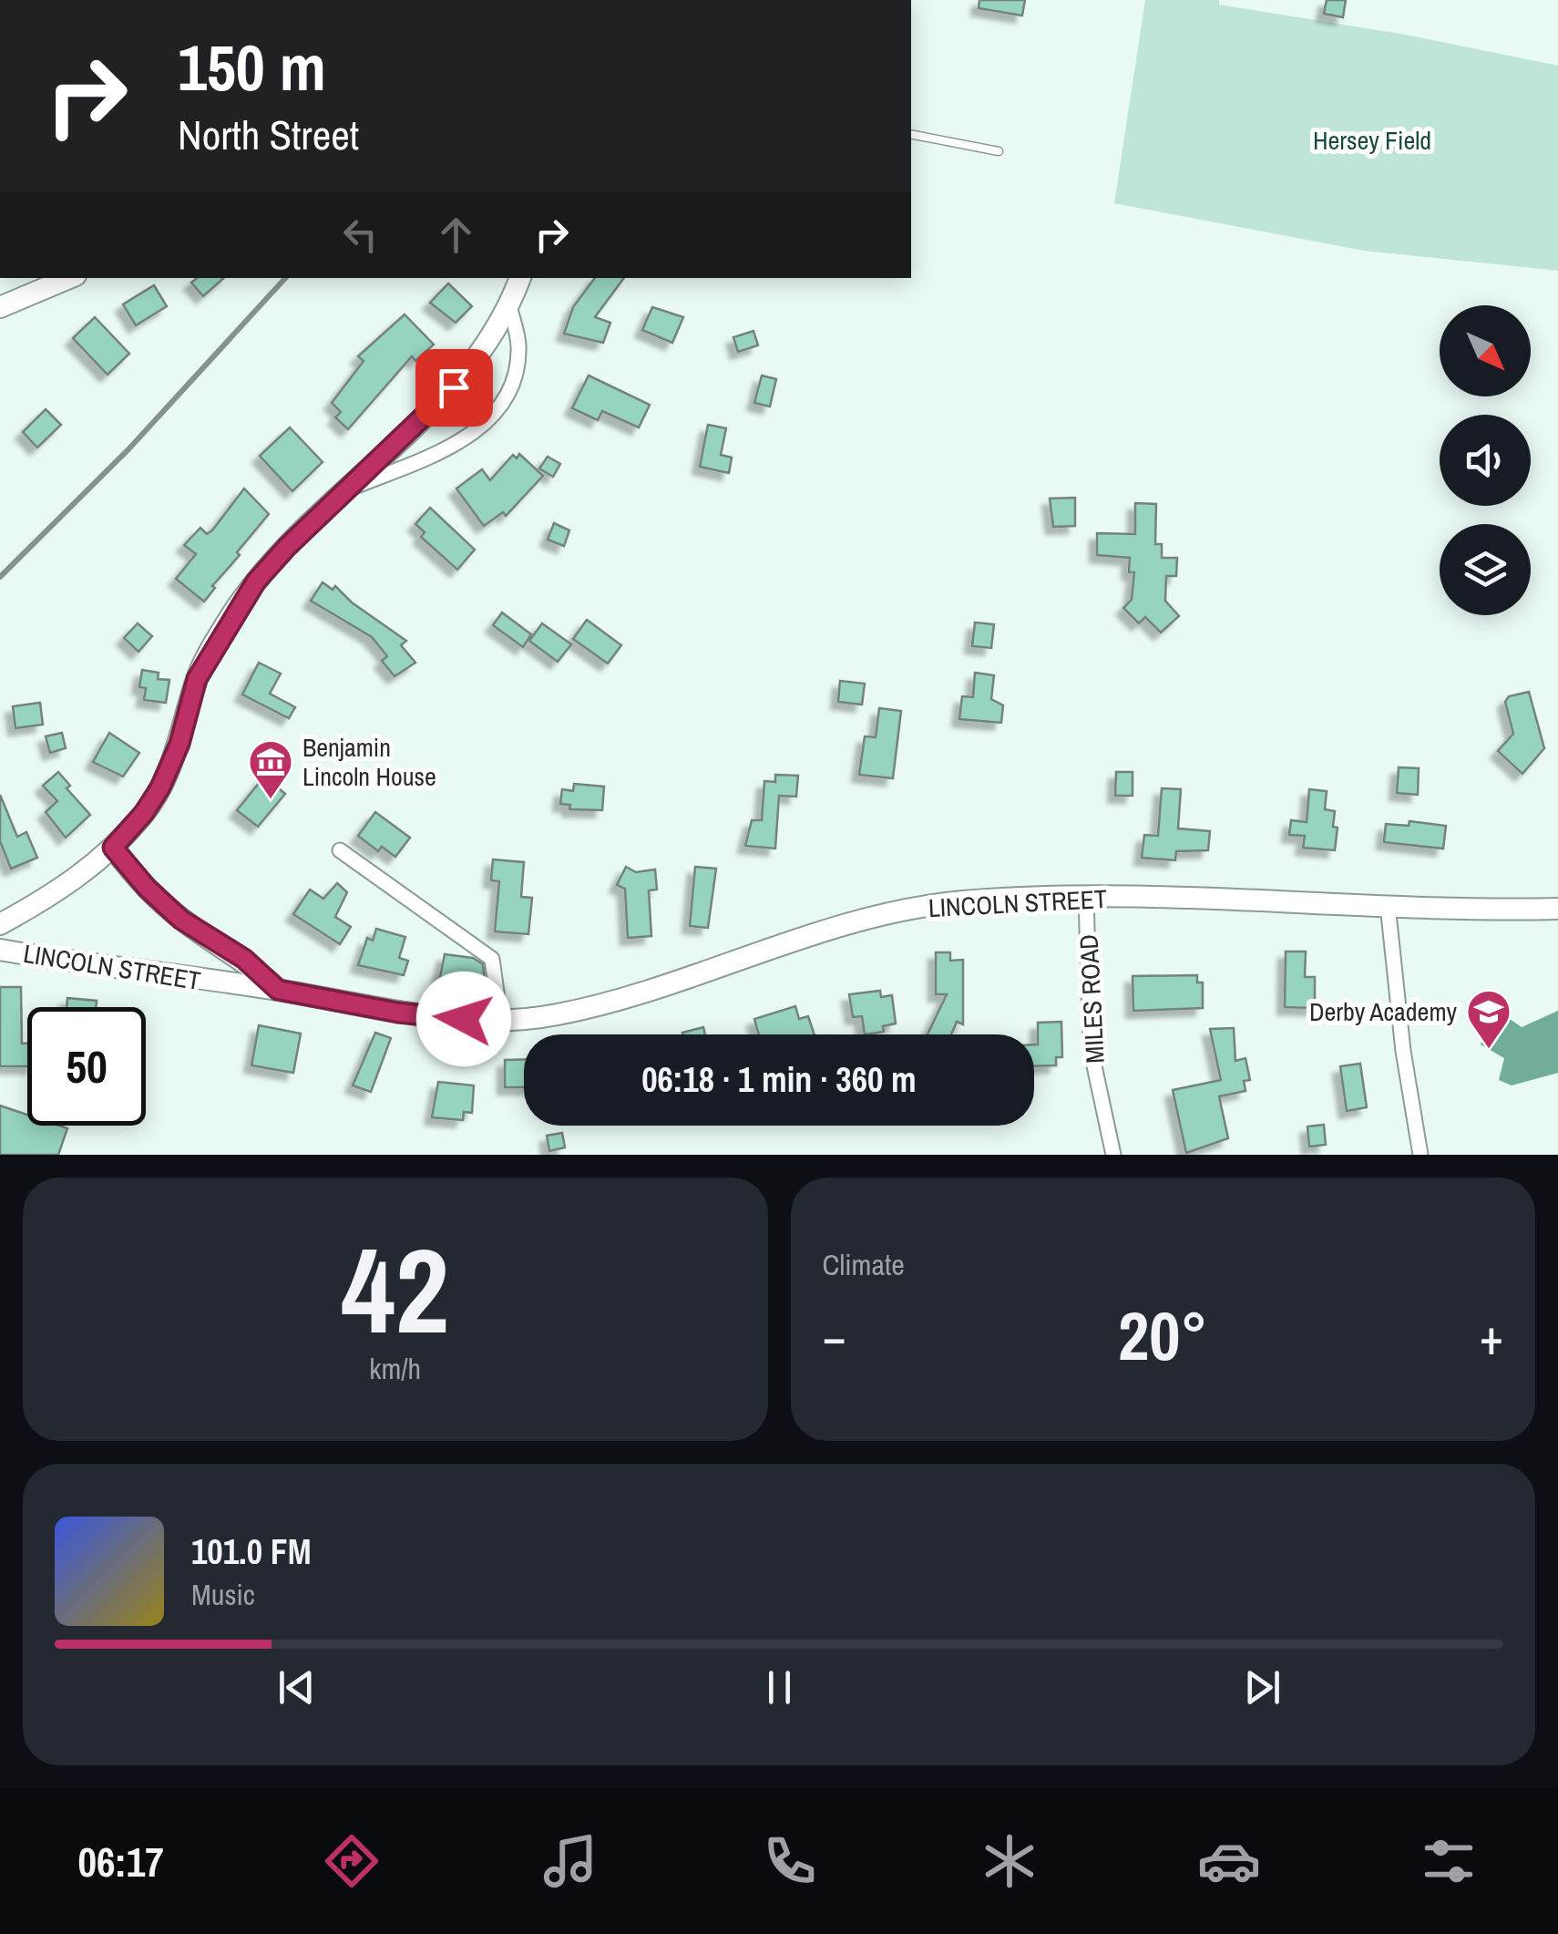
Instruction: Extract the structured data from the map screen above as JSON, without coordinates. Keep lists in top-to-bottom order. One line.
{"streets":{"main road":["LINCOLN STREET"],"street":["MILES ROAD"]},"crossings":[["LINCOLN STREET","MILES ROAD"]],"parks":["Hersey Field"],"places":{"museum":["Benjamin Lincoln House"],"school or university":["Derby Academy"]},"north":"bottom right","page":{"turn":["150 m","North Street"],"limit":"50","trip":"06:18 · 1 min · 360 m","tile":[["42","km/h"],"Climate"],"heat":["−","20°","+"],"song":["101.0 FM","Music"],"tabs":"06:17"}}
